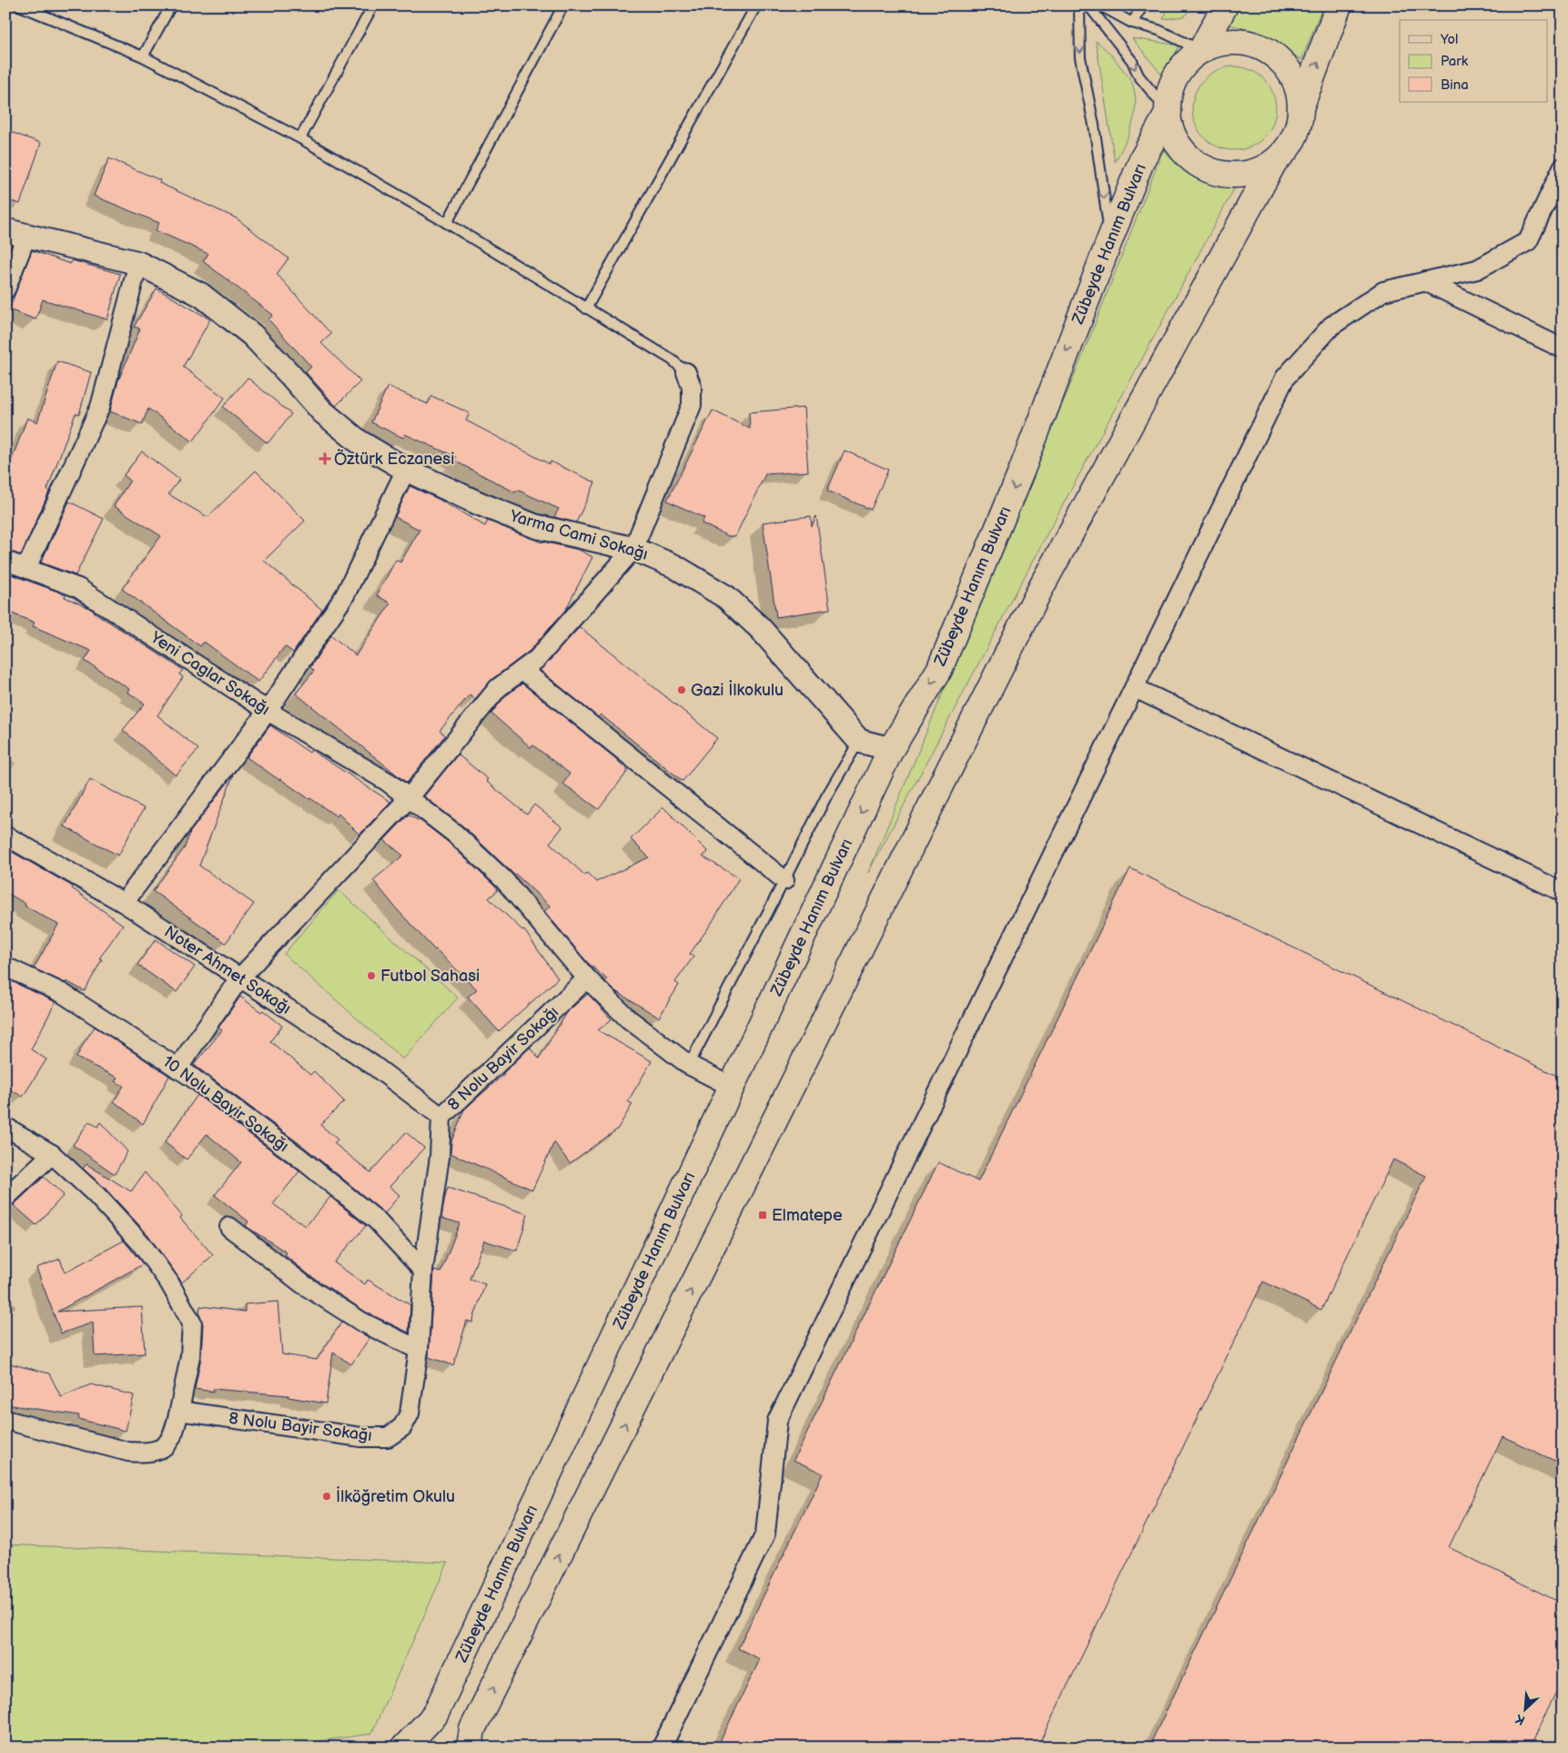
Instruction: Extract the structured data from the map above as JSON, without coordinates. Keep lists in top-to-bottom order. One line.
{"streets":{"highway":["Zübeyde Hanım Bulvarı"],"street":["Yarma Cami Sokağı","Yeni Caglar Sokağı","Noter Ahmet Sokağı","8 Nolu Bayir Sokağı","10 Nolu Bayir Sokağı"]},"crossings":[["Zübeyde Hanım Bulvarı","Yeni Caglar Sokağı"],["Yeni Caglar Sokağı","8 Nolu Bayir Sokağı"],["Noter Ahmet Sokağı","8 Nolu Bayir Sokağı"],["8 Nolu Bayir Sokağı","10 Nolu Bayir Sokağı"]],"places":{"health":["Öztürk Eczanesi"],"other":["Gazi İlkokulu","Futbol Sahasi","İlköğretim Okulu"],"transit":["Elmatepe"]},"legend":["Yol","Park","Bina"],"north":"bottom left"}
